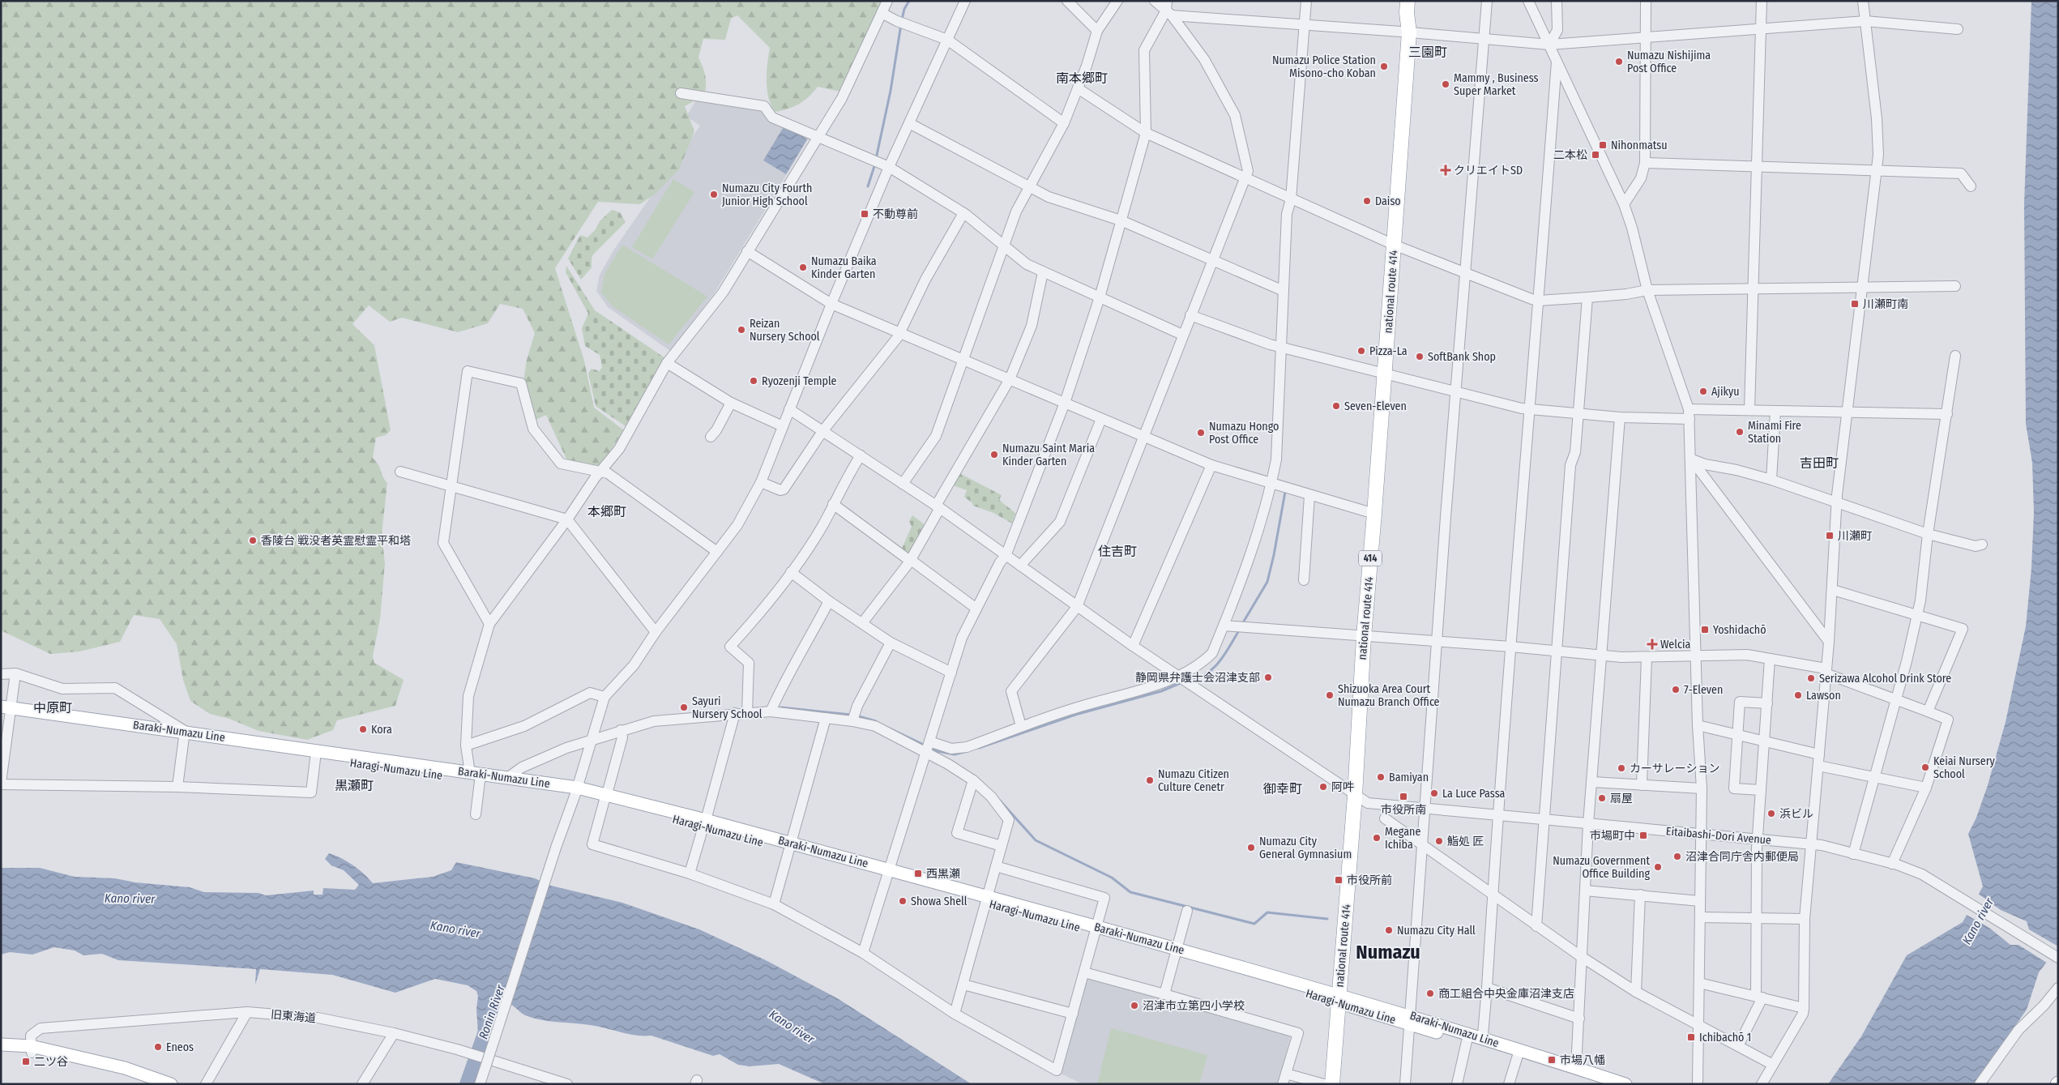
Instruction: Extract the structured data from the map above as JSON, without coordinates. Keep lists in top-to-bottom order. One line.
{"streets":{"highway":["national route 414","414"],"main road":["Baraki-Numazu Line","Haragi-Numazu Line"],"street":["Eitaibashi-Dori Avenue","旧東海道"]},"crossings":[["national route 414","Baraki-Numazu Line"],["national route 414","Eitaibashi-Dori Avenue"],["Baraki-Numazu Line","Haragi-Numazu Line"]],"districts":["三園町","南本郷町","吉田町","本郷町","住吉町","中原町","黒瀬町","御幸町","Numazu"],"water":["Kano river","Ronin River"],"places":{"other":["Numazu Nishijima Post Office","Numazu Police Station Misono-cho Koban","Mammy , Business Super Market","Numazu City Fourth Junior High School","Daiso","Numazu Baika Kinder Garten","Reizan Nursery School","Pizza-La","SoftBank Shop","Ryozenji Temple","Ajikyu","Seven-Eleven","Minami Fire Station","Numazu Hongo Post Office","Numazu Saint Maria Kinder Garten","香陵台 戦没者英霊慰霊平和塔","静岡県弁護士会沼津支部","Serizawa Alcohol Drink Store","7-Eleven","Shizuoka Area Court Numazu Branch Office","Lawson","Sayuri Nursery School","Kora","Keiai Nursery School","カーサレーション","Bamiyan","Numazu Citizen Culture Cenetr","阿吽","La Luce Passa","扇屋","浜ビル","Megane Ichiba","鮨処 匠","Numazu City General Gymnasium","沼津合同庁舎内郵便局","Numazu Government Office Building","Showa Shell","Numazu City Hall","商工組合中央金庫沼津支店","沼津市立第四小学校","Eneos"],"transit":["Nihonmatsu","二本松","不動尊前","川瀬町南","川瀬町","Yoshidachō","市役所南","市場町中","西黒瀬","市役所前","Ichibachō 1","市場八幡","二ツ谷"],"health":["クリエイトSD","Welcia"]}}
